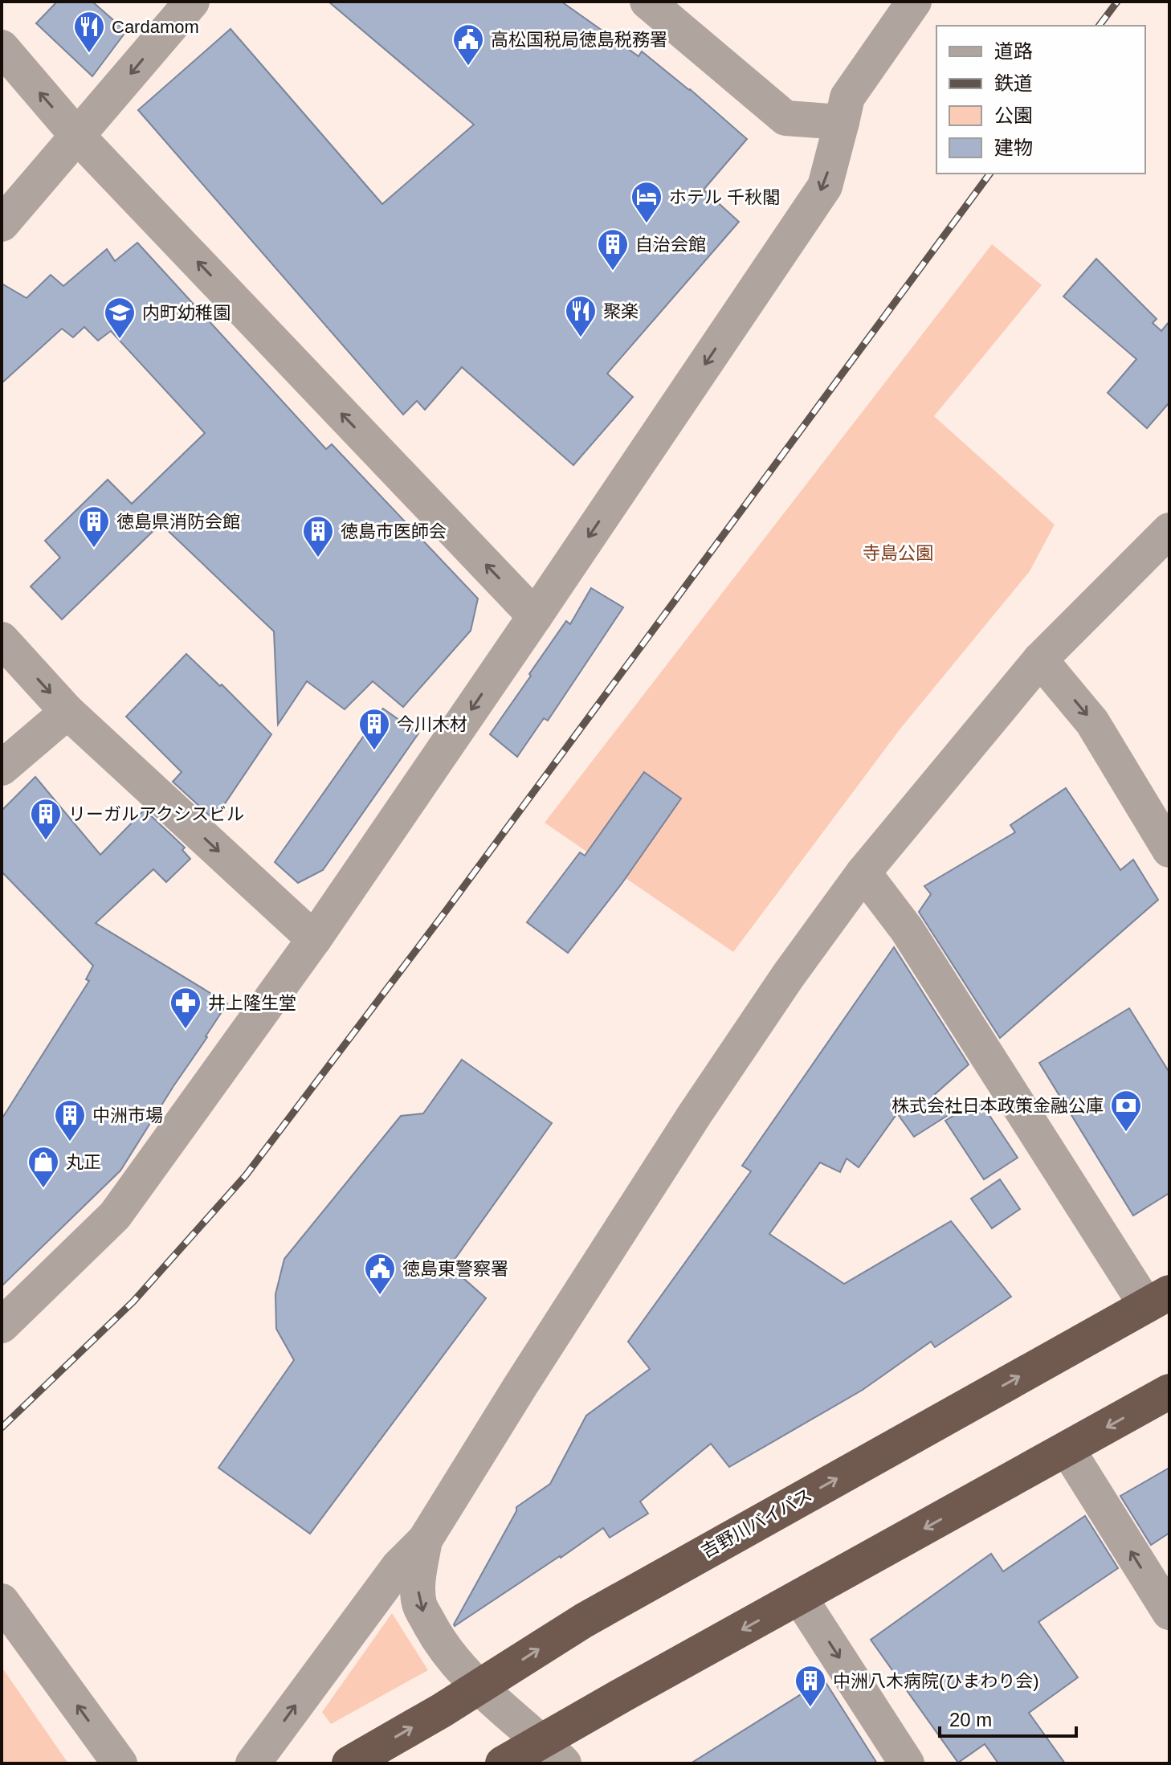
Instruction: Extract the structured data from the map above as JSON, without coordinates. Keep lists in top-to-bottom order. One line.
{"streets":{"highway":["吉野川バイパス"]},"parks":["寺島公園"],"places":{"restaurant":["Cardamom","聚楽"],"public building":["高松国税局徳島税務署","徳島東警察署"],"hotel":["ホテル 千秋閣"],"building":["自治会館","徳島県消防会館","徳島市医師会","今川木材","リーガルアクシスビル","中洲市場","中洲八木病院(ひまわり会)"],"school or university":["内町幼稚園"],"pharmacy":["井上隆生堂"],"bank":["株式会社日本政策金融公庫"],"shop":["丸正"]},"legend":["道路","鉄道","公園","建物"],"scale_bar":"20 m"}
